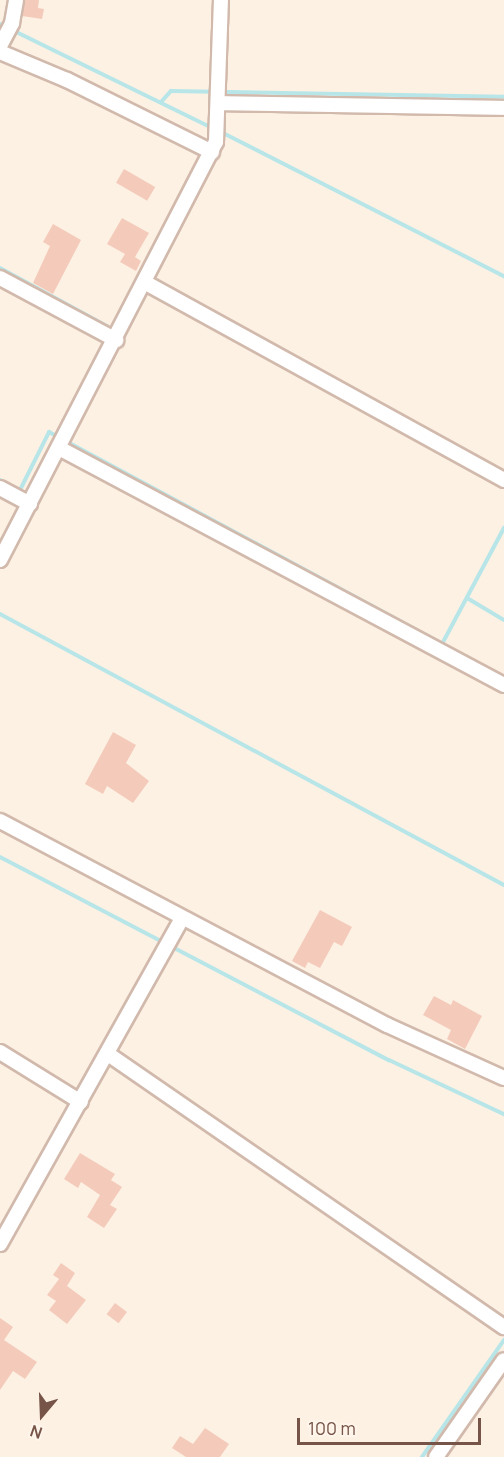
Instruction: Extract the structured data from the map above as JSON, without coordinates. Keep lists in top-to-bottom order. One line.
{"scale_bar":"100 m","north":"bottom"}
